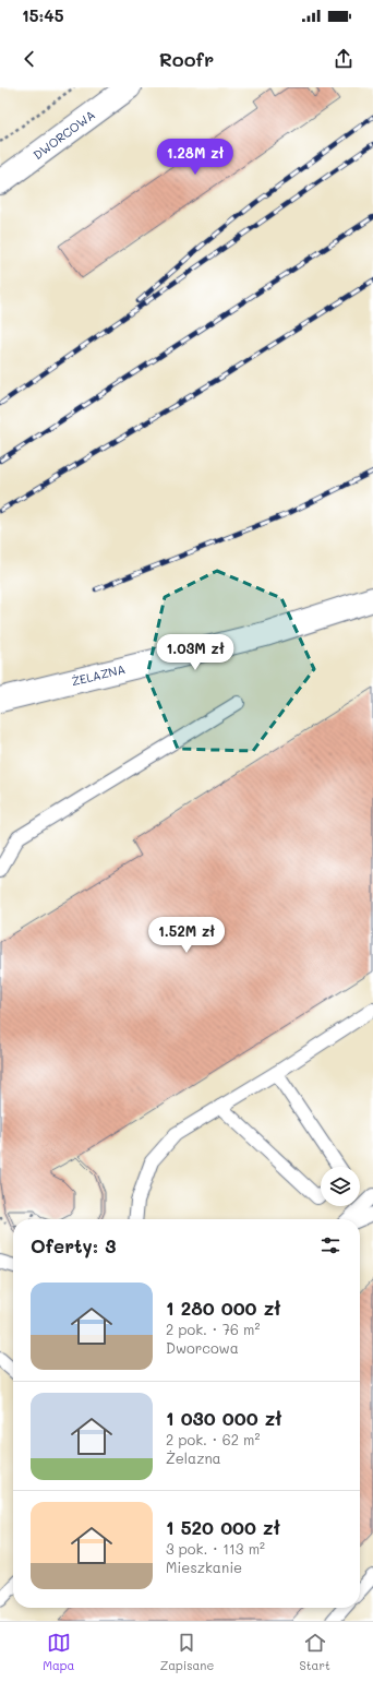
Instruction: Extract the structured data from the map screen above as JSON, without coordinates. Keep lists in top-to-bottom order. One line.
{"streets":{"street":["DWORCOWA","ŻELAZNA"]},"page":{"status":"15:45","header":"Roofr","price":["1.28M zł","1.03M zł","1.52M zł"],"heading":"Oferty: 3","list":[{"name":"1 280 000 zł","note":"2 pok. · 76 m² · Dworcowa"},{"name":"1 030 000 zł","note":"2 pok. · 62 m² · Żelazna"},{"name":"1 520 000 zł","note":"3 pok. · 113 m² · Mieszkanie"}],"tabs":["Mapa","Zapisane","Start"]}}
